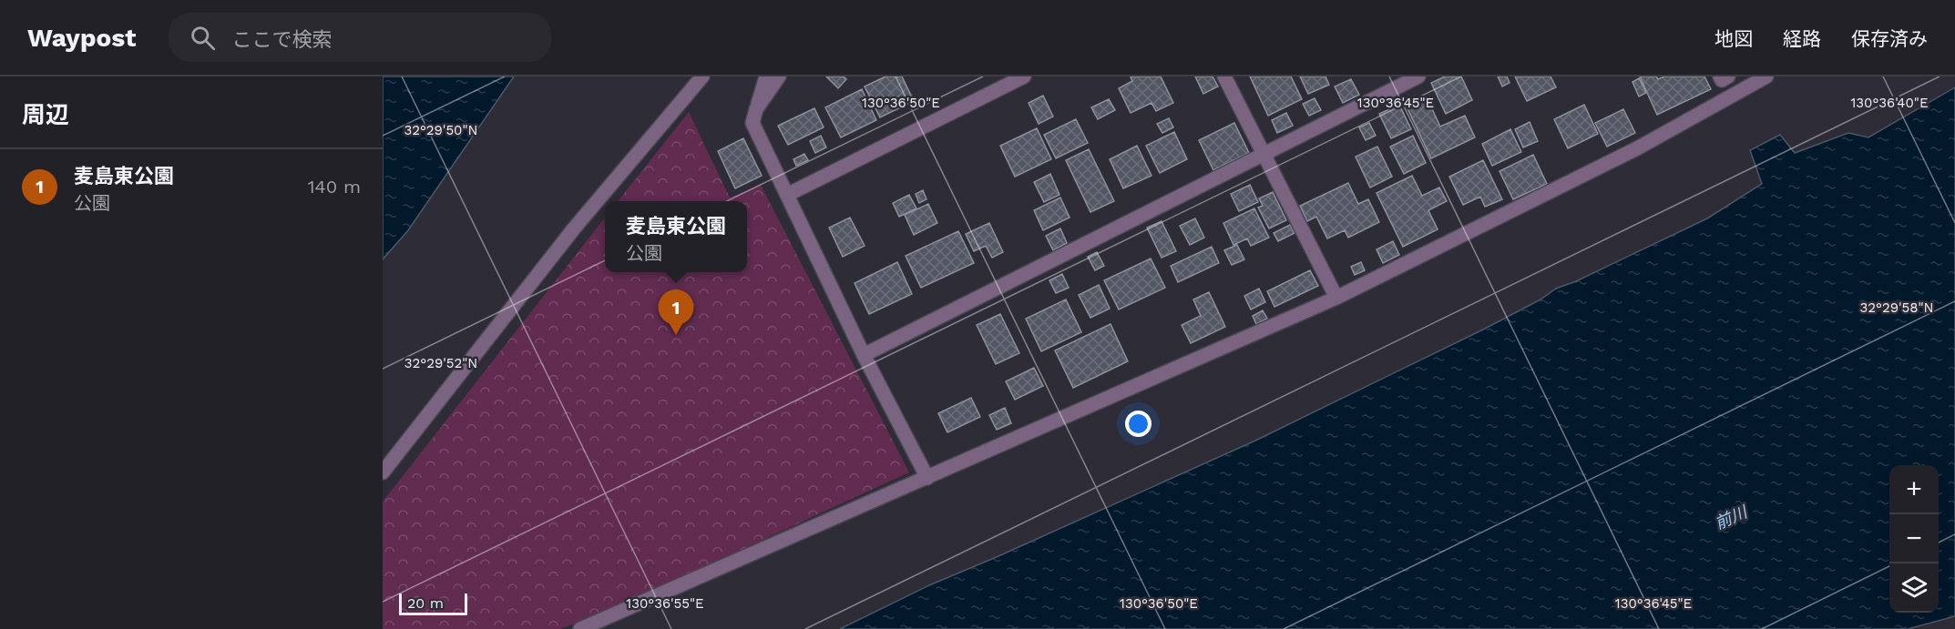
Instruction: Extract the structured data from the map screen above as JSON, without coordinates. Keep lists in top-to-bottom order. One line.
{"water":["前川"],"scale_bar":"20 m","page":{"header":"Waypost","search":"ここで検索","nav":["地図","経路","保存済み"],"heading":"周辺","list":[{"mark":"1","name":"麦島東公園","note":"公園","value":"140 m"}],"popup":["麦島東公園","公園"],"pins":"1","map_buttons":["+","−"],"scale":"20 m"},"coordinates":["130°36'50\"E","130°36'45\"E","130°36'40\"E","32°29'50\"N","32°29'58\"N","32°29'52\"N","130°36'55\"E"]}
